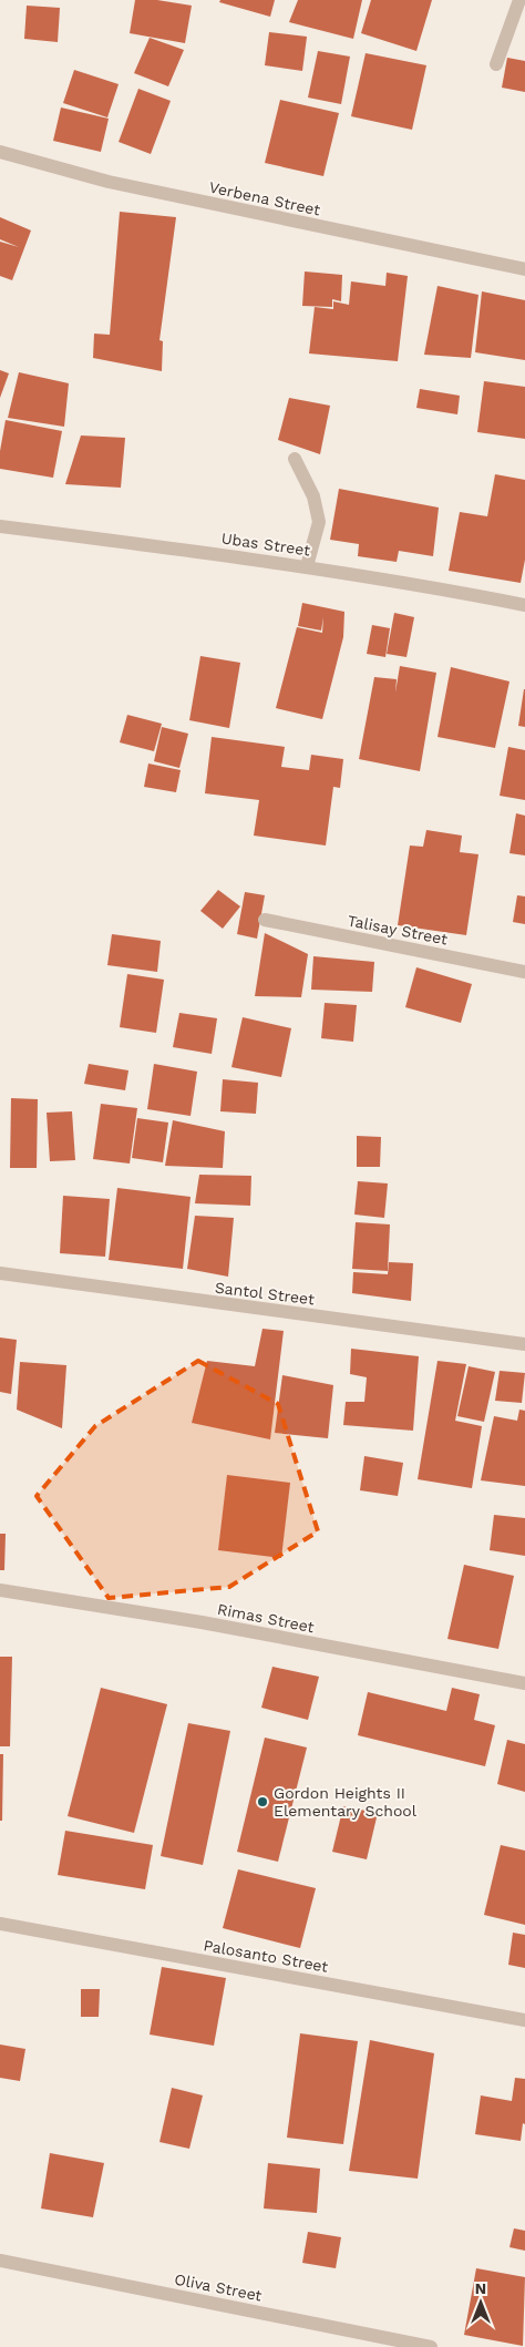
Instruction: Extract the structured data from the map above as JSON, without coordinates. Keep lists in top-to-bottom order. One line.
{"streets":{"street":["Verbena Street","Ubas Street","Talisay Street","Santol Street","Rimas Street","Palosanto Street","Oliva Street"]},"places":["Gordon Heights II Elementary School"],"north":"top"}
